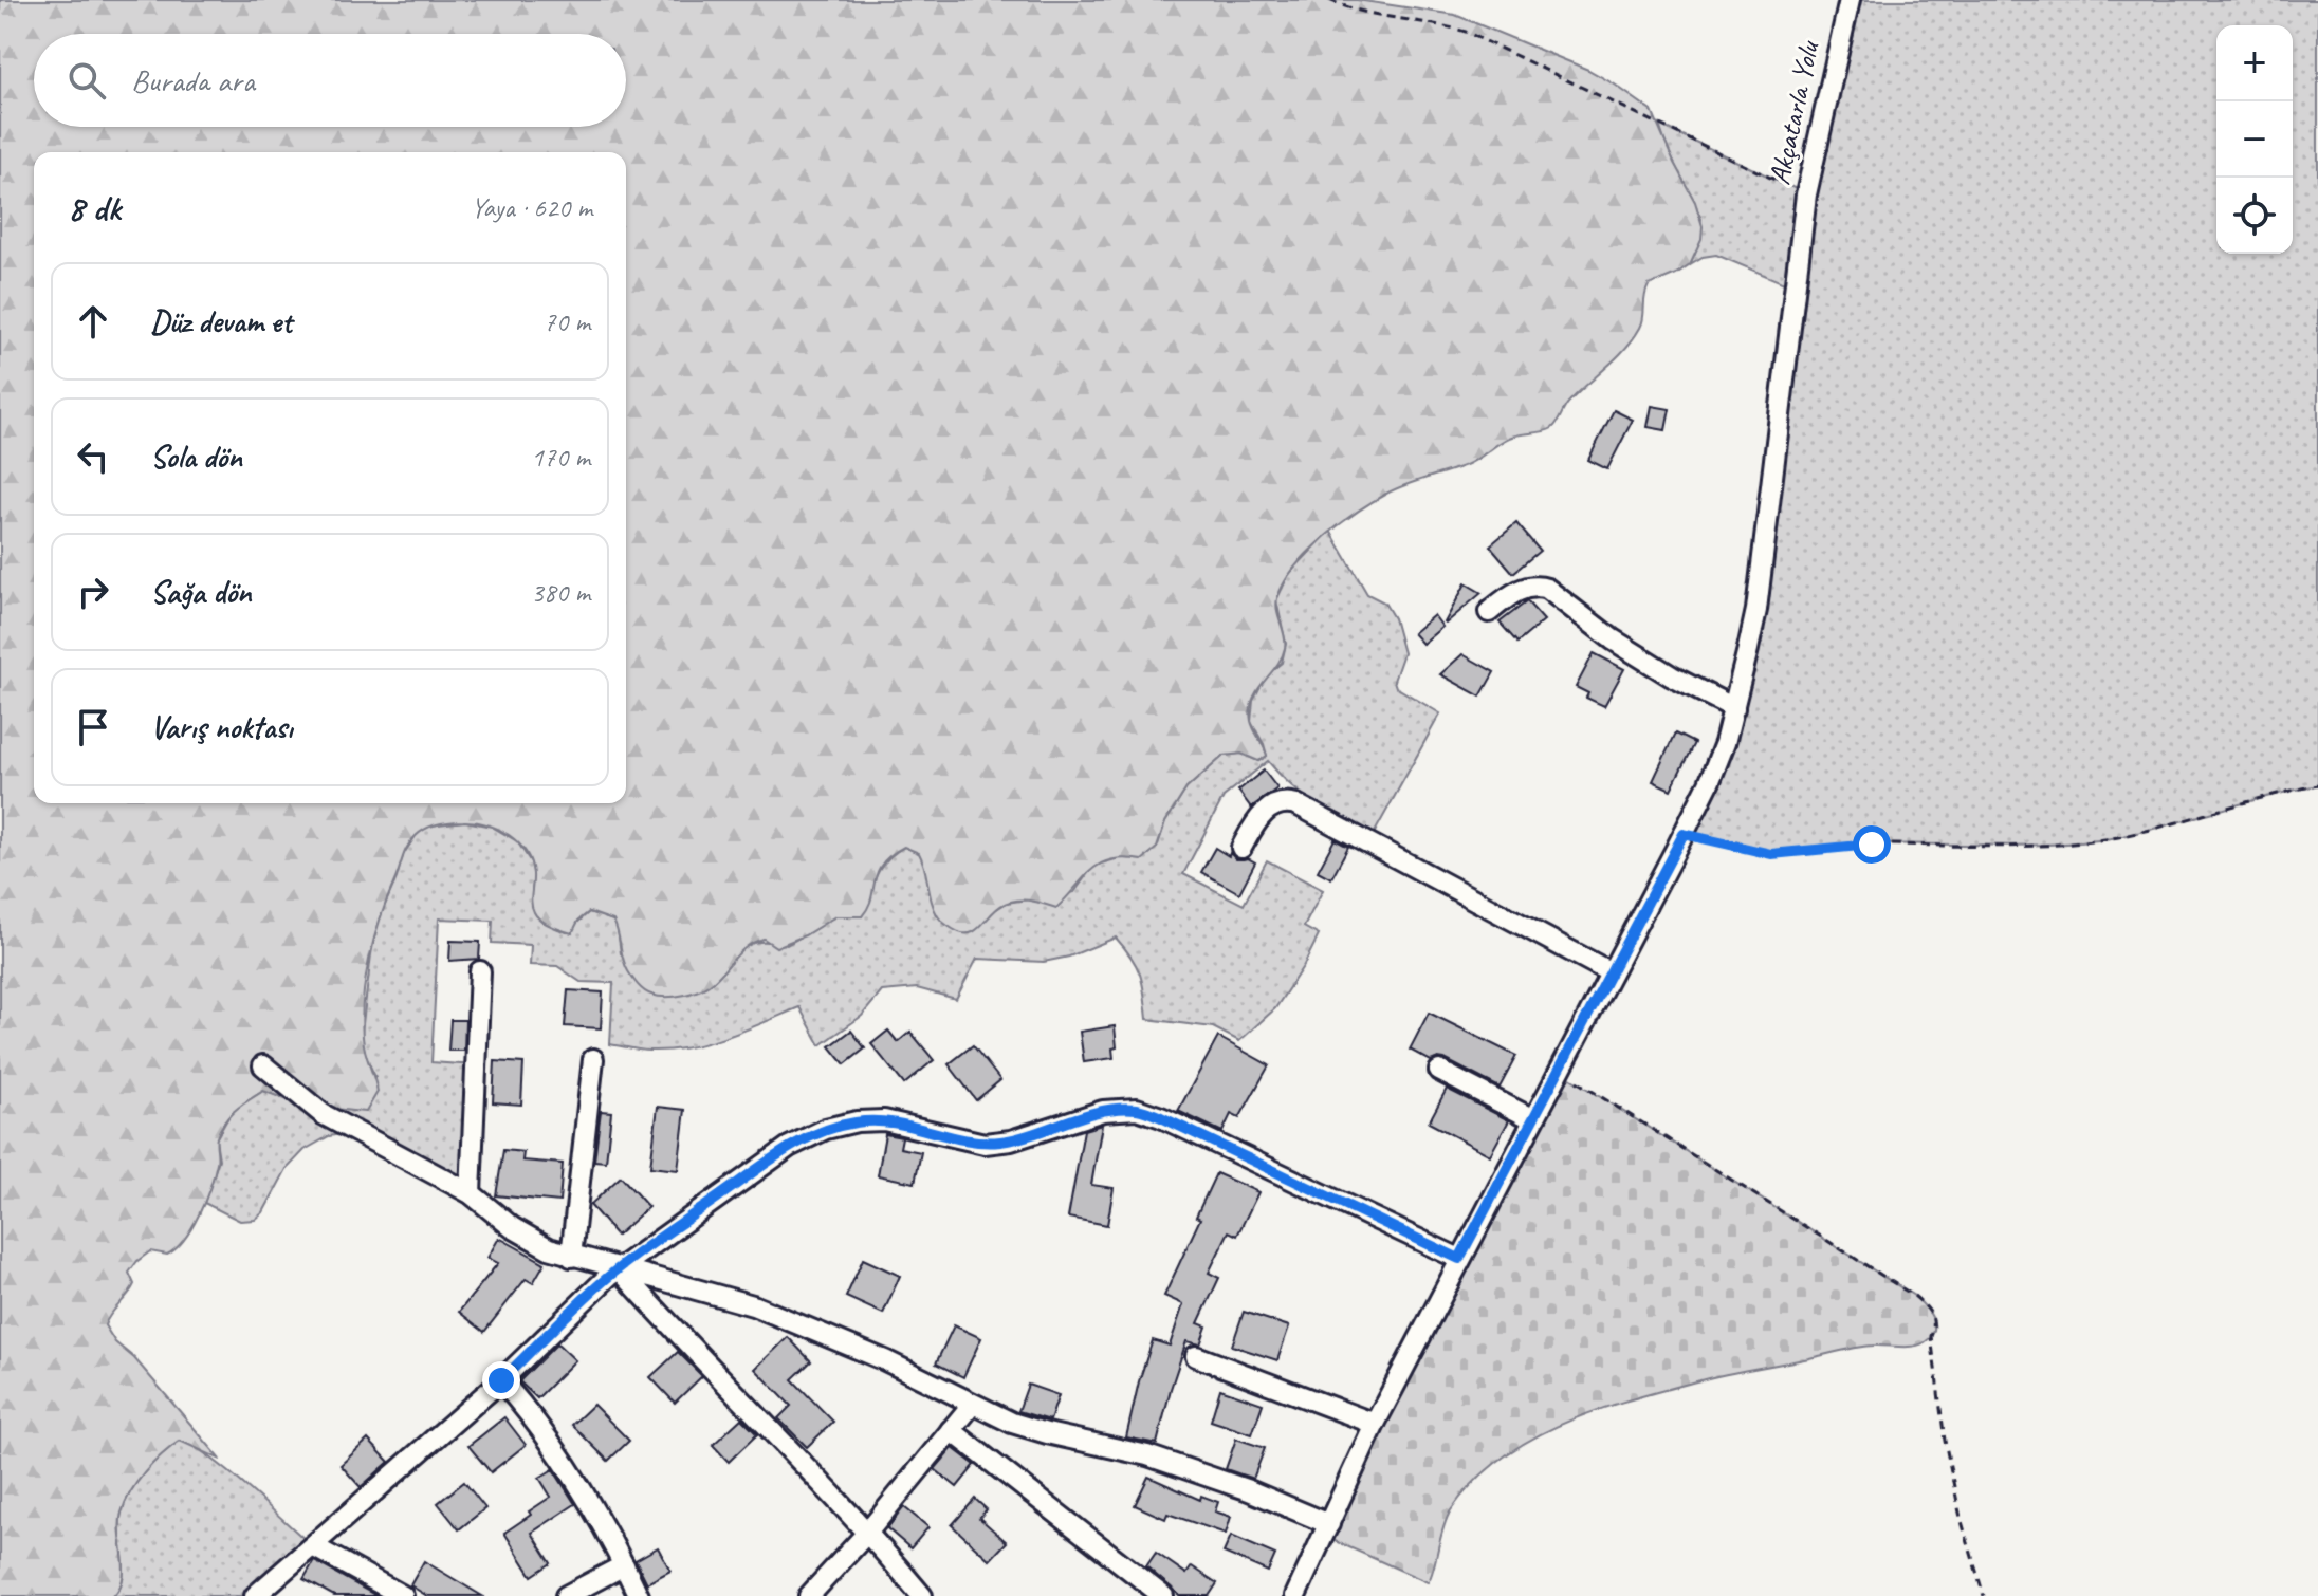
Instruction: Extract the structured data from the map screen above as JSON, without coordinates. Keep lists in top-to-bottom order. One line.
{"streets":{"street":["Akçatarla Yolu"]},"page":{"map_buttons":["+","−"],"search":"Burada ara","heading":["8 dk","Yaya · 620 m"],"list":[["Düz devam et","70 m"],["Sola dön","170 m"],["Sağa dön","380 m"],"Varış noktası"]}}
